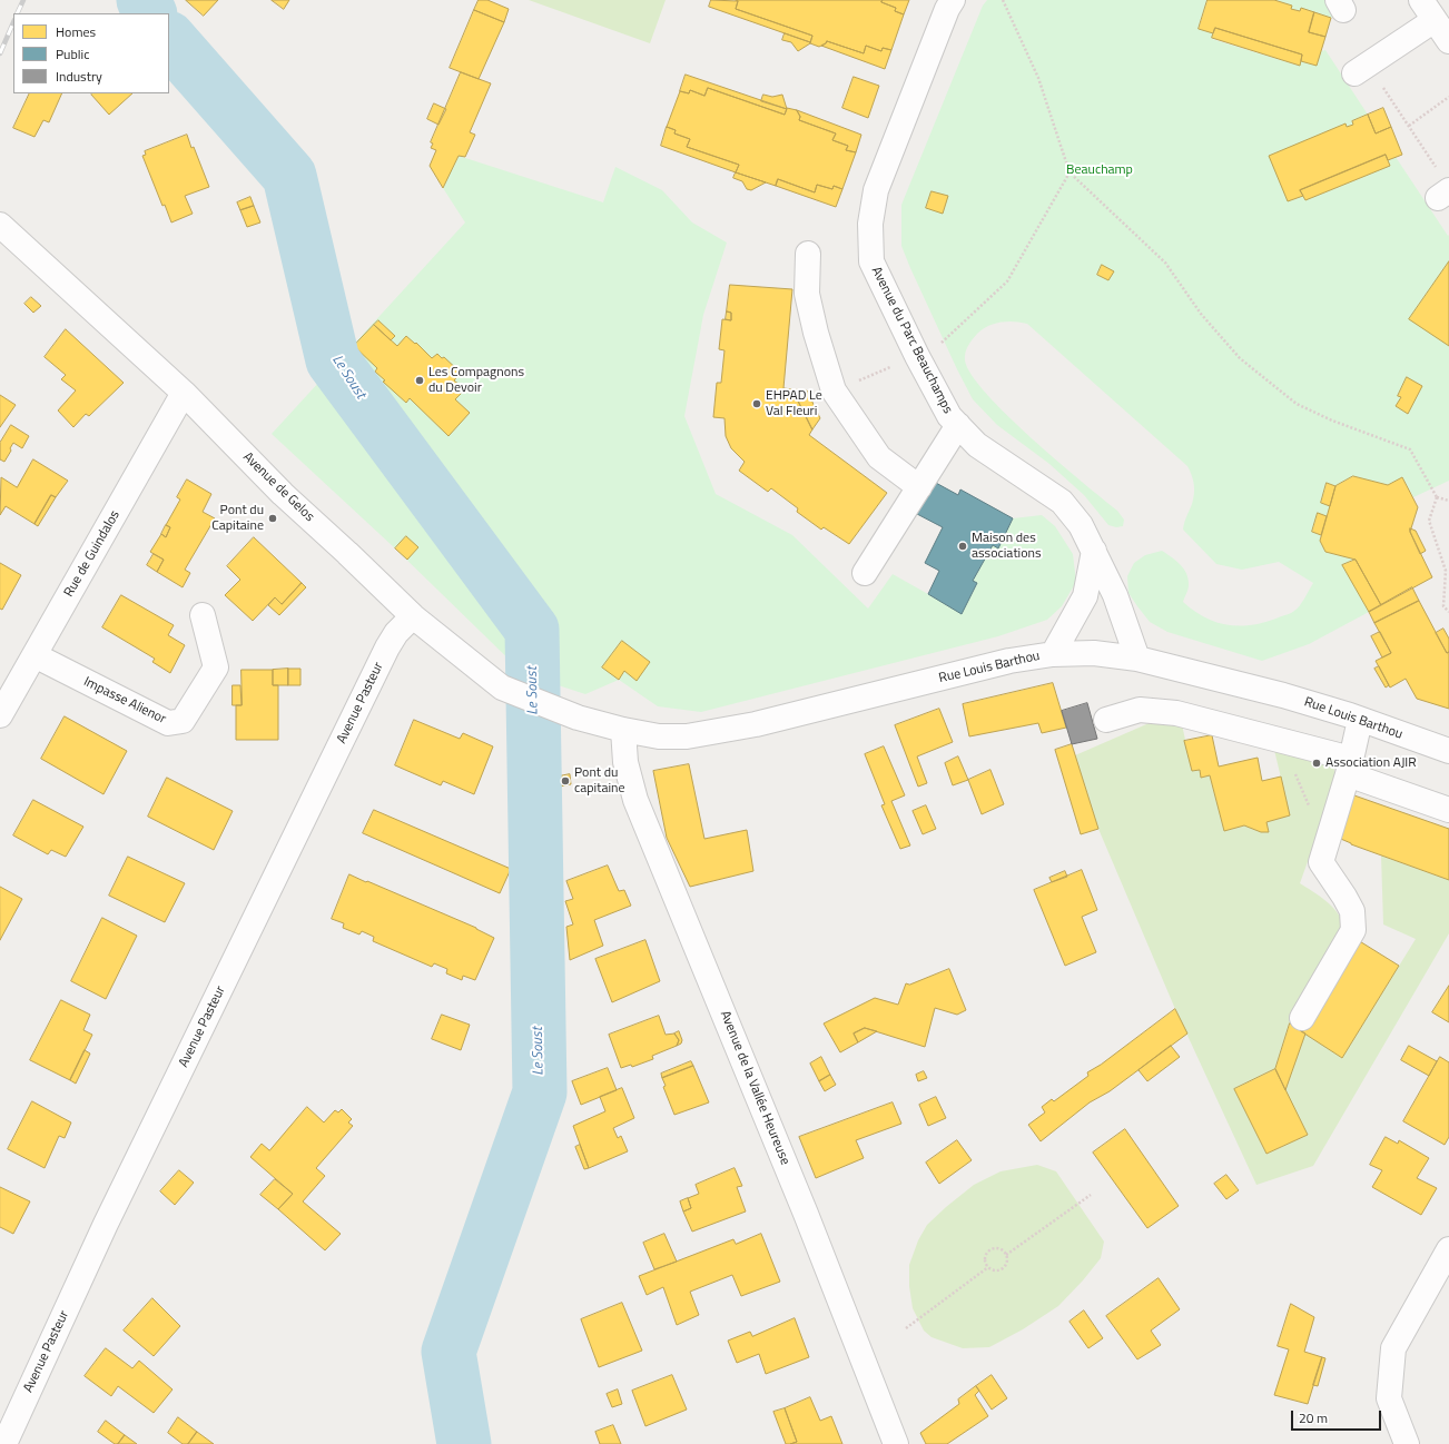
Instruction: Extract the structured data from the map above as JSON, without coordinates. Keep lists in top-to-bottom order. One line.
{"streets":{"street":["Avenue du Parc Beauchamps","Avenue de Gelos","Rue de Guindalos","Rue Louis Barthou","Impasse Alienor","Avenue Pasteur","Avenue de la Vallée Heureuse"]},"crossings":[["Avenue du Parc Beauchamps","Rue Louis Barthou"],["Avenue de Gelos","Rue de Guindalos"],["Avenue de Gelos","Rue Louis Barthou"],["Avenue de Gelos","Avenue Pasteur"],["Rue de Guindalos","Impasse Alienor"],["Rue Louis Barthou","Avenue de la Vallée Heureuse"]],"water":["Le Soust"],"parks":["Beauchamp"],"places":["Les Compagnons du Devoir","EHPAD Le Val Fleuri","Pont du Capitaine","Maison des associations","Association AJIR","Pont du capitaine"],"legend":["Homes","Public","Industry"],"scale_bar":"20 m"}
